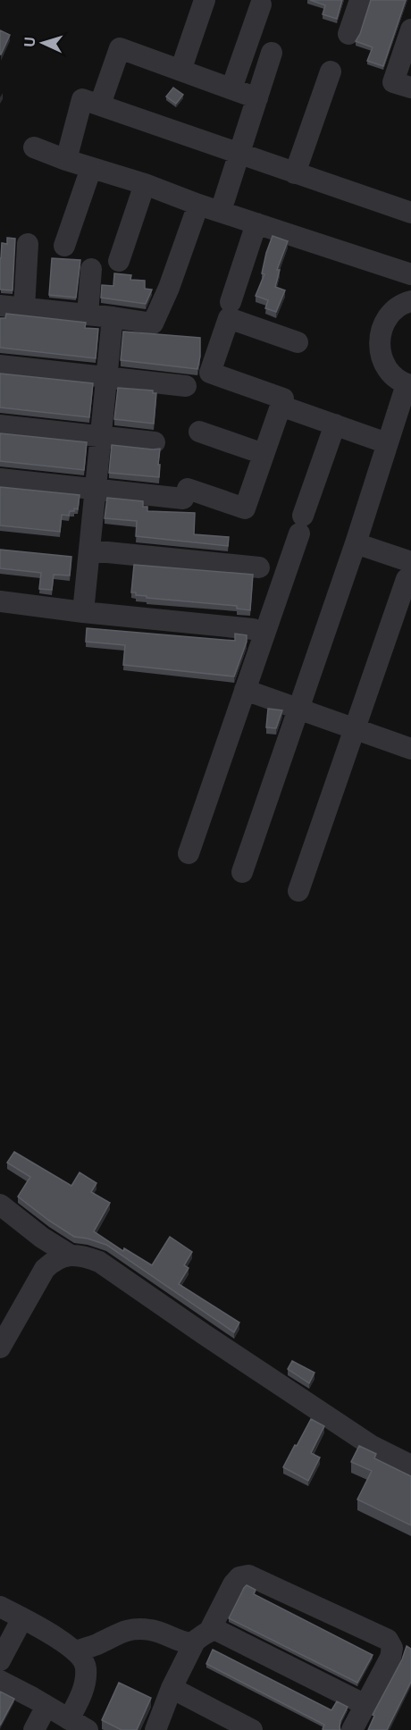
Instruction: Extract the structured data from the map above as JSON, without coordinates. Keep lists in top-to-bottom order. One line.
{"north":"left"}
